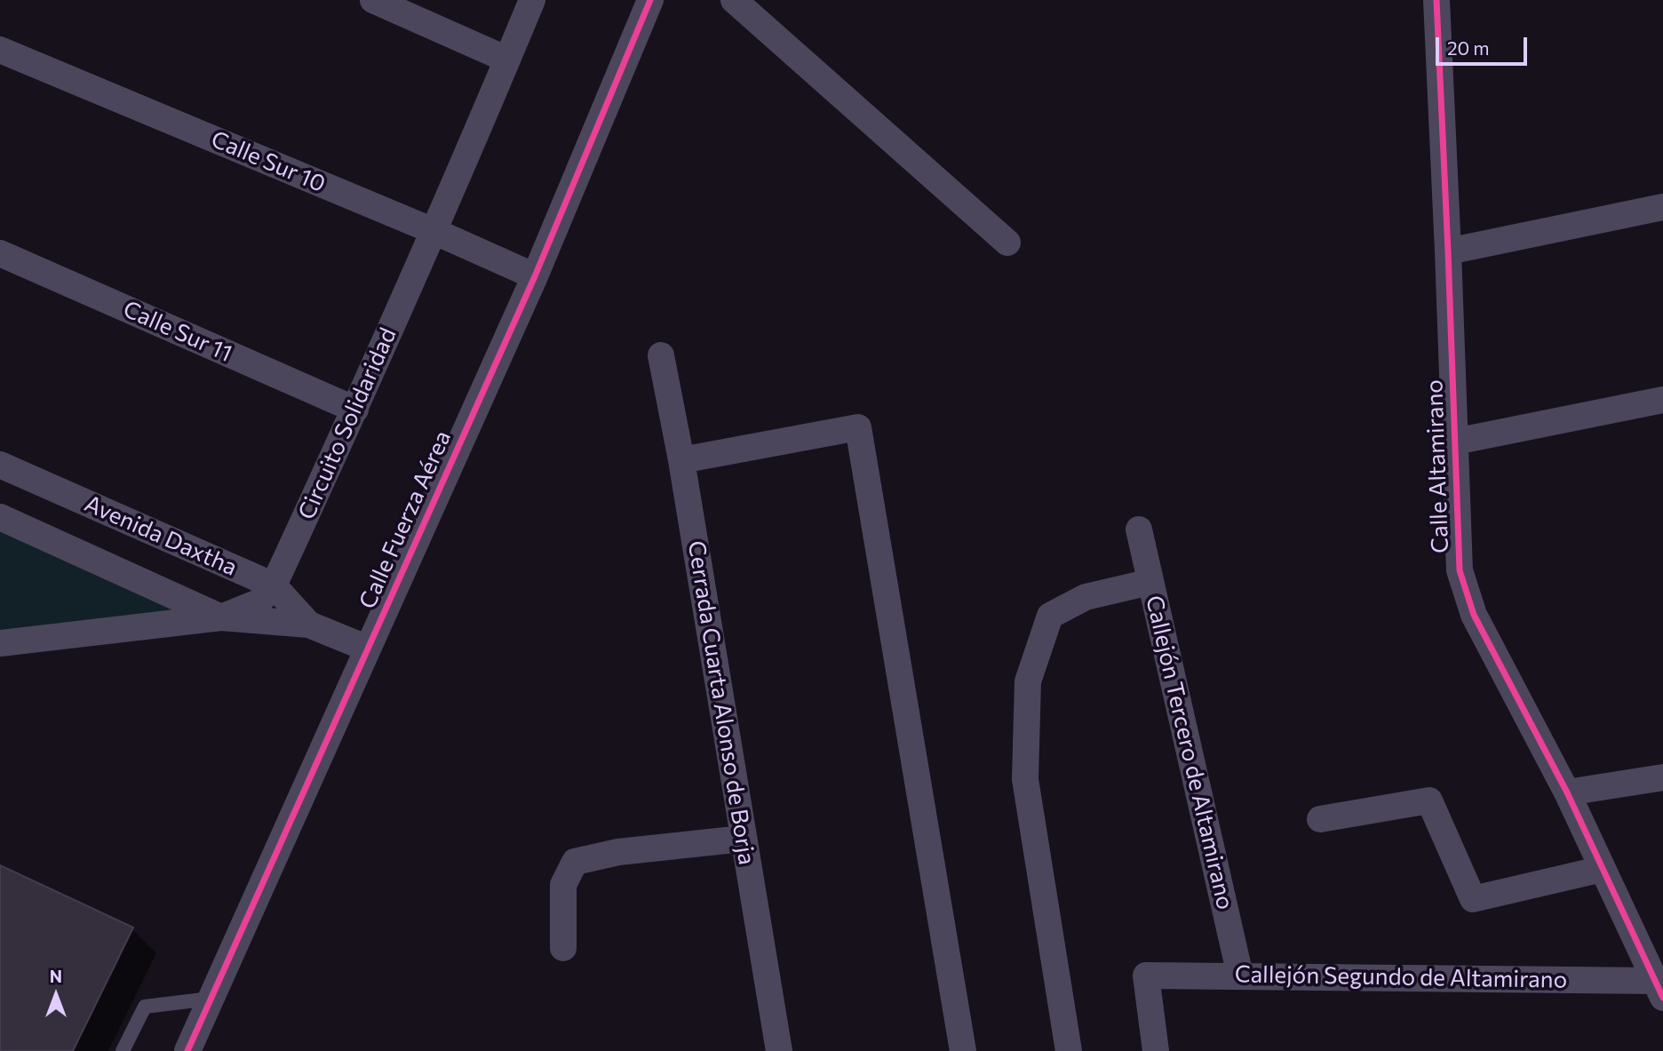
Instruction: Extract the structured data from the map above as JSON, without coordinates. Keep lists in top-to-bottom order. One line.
{"streets":{"street":["Calle Sur 10","Calle Sur 11","Circuito Solidaridad","Calle Altamirano","Calle Fuerza Aérea","Avenida Daxtha","Cerrada Cuarta Alonso de Borja","Callejón Tercero de Altamirano","Callejón Segundo de Altamirano"]},"crossings":[["Calle Sur 10","Circuito Solidaridad"],["Calle Sur 10","Calle Fuerza Aérea"],["Calle Sur 11","Circuito Solidaridad"],["Circuito Solidaridad","Avenida Daxtha"],["Calle Altamirano","Callejón Segundo de Altamirano"],["Calle Fuerza Aérea","Avenida Daxtha"],["Callejón Tercero de Altamirano","Callejón Segundo de Altamirano"]],"scale_bar":"20 m","north":"top"}
